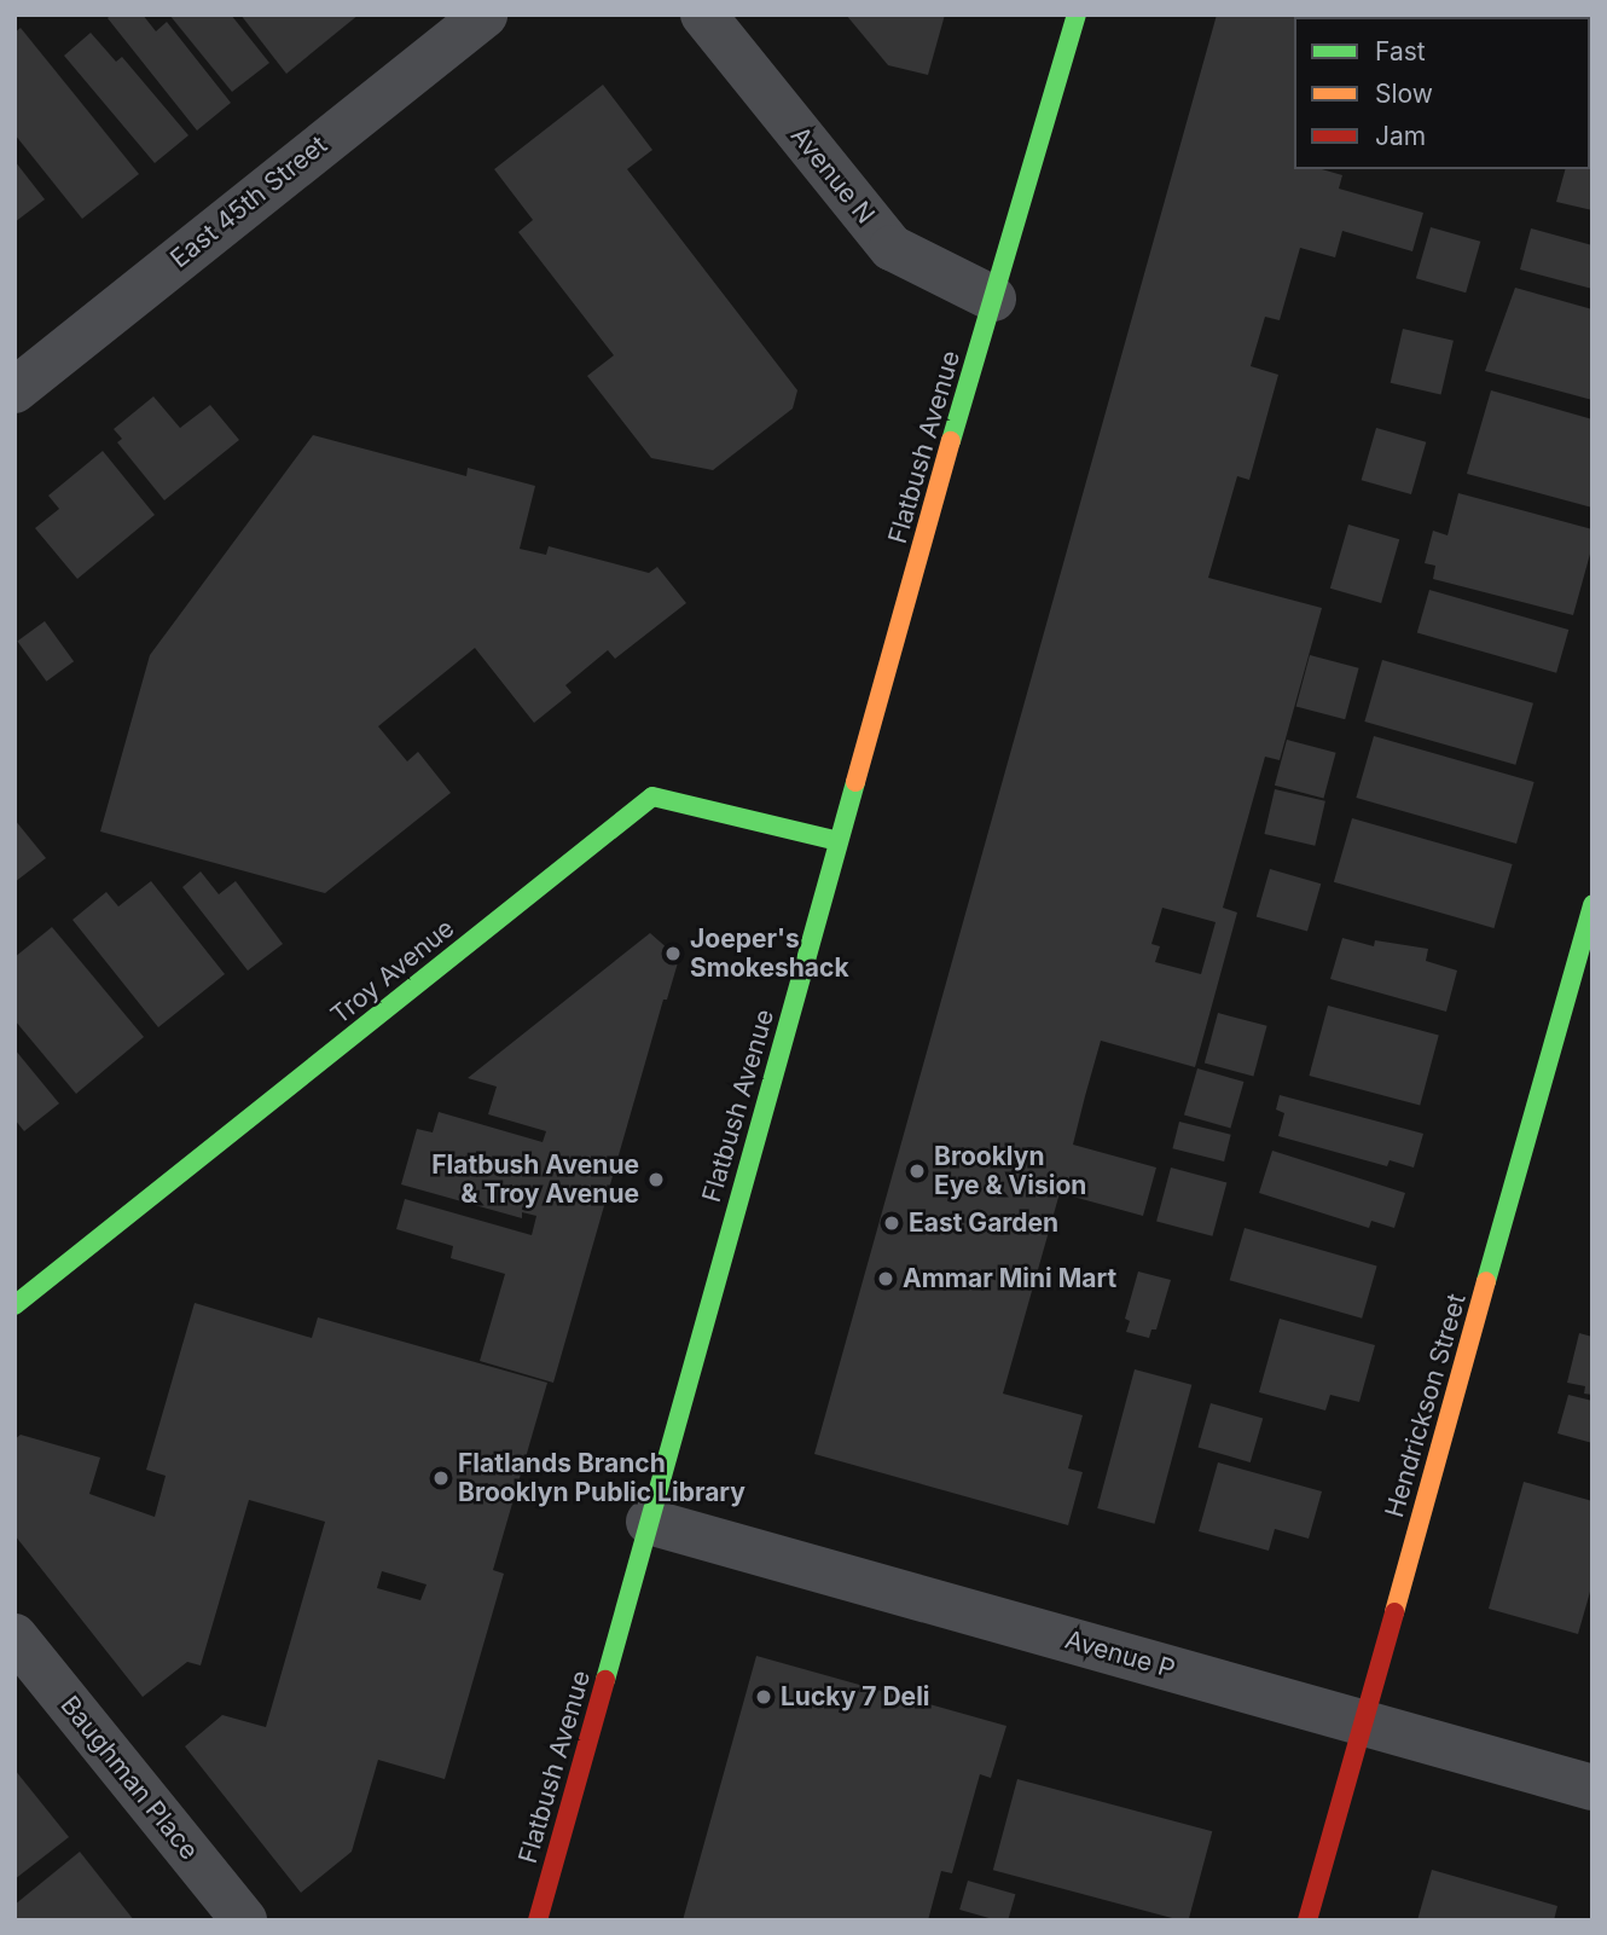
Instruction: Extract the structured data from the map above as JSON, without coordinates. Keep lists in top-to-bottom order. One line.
{"streets":{"street":["Avenue N","East 45th Street","Flatbush Avenue","Troy Avenue","Hendrickson Street","Avenue P","Baughman Place"]},"crossings":[["Avenue N","Flatbush Avenue"],["Flatbush Avenue","Troy Avenue"],["Flatbush Avenue","Avenue P"],["Hendrickson Street","Avenue P"]],"places":["Joeper's Smokeshack","Brooklyn Eye & Vision","Flatbush Avenue & Troy Avenue","East Garden","Ammar Mini Mart","Flatlands Branch Brooklyn Public Library","Lucky 7 Deli"],"legend":["Fast","Slow","Jam"]}
